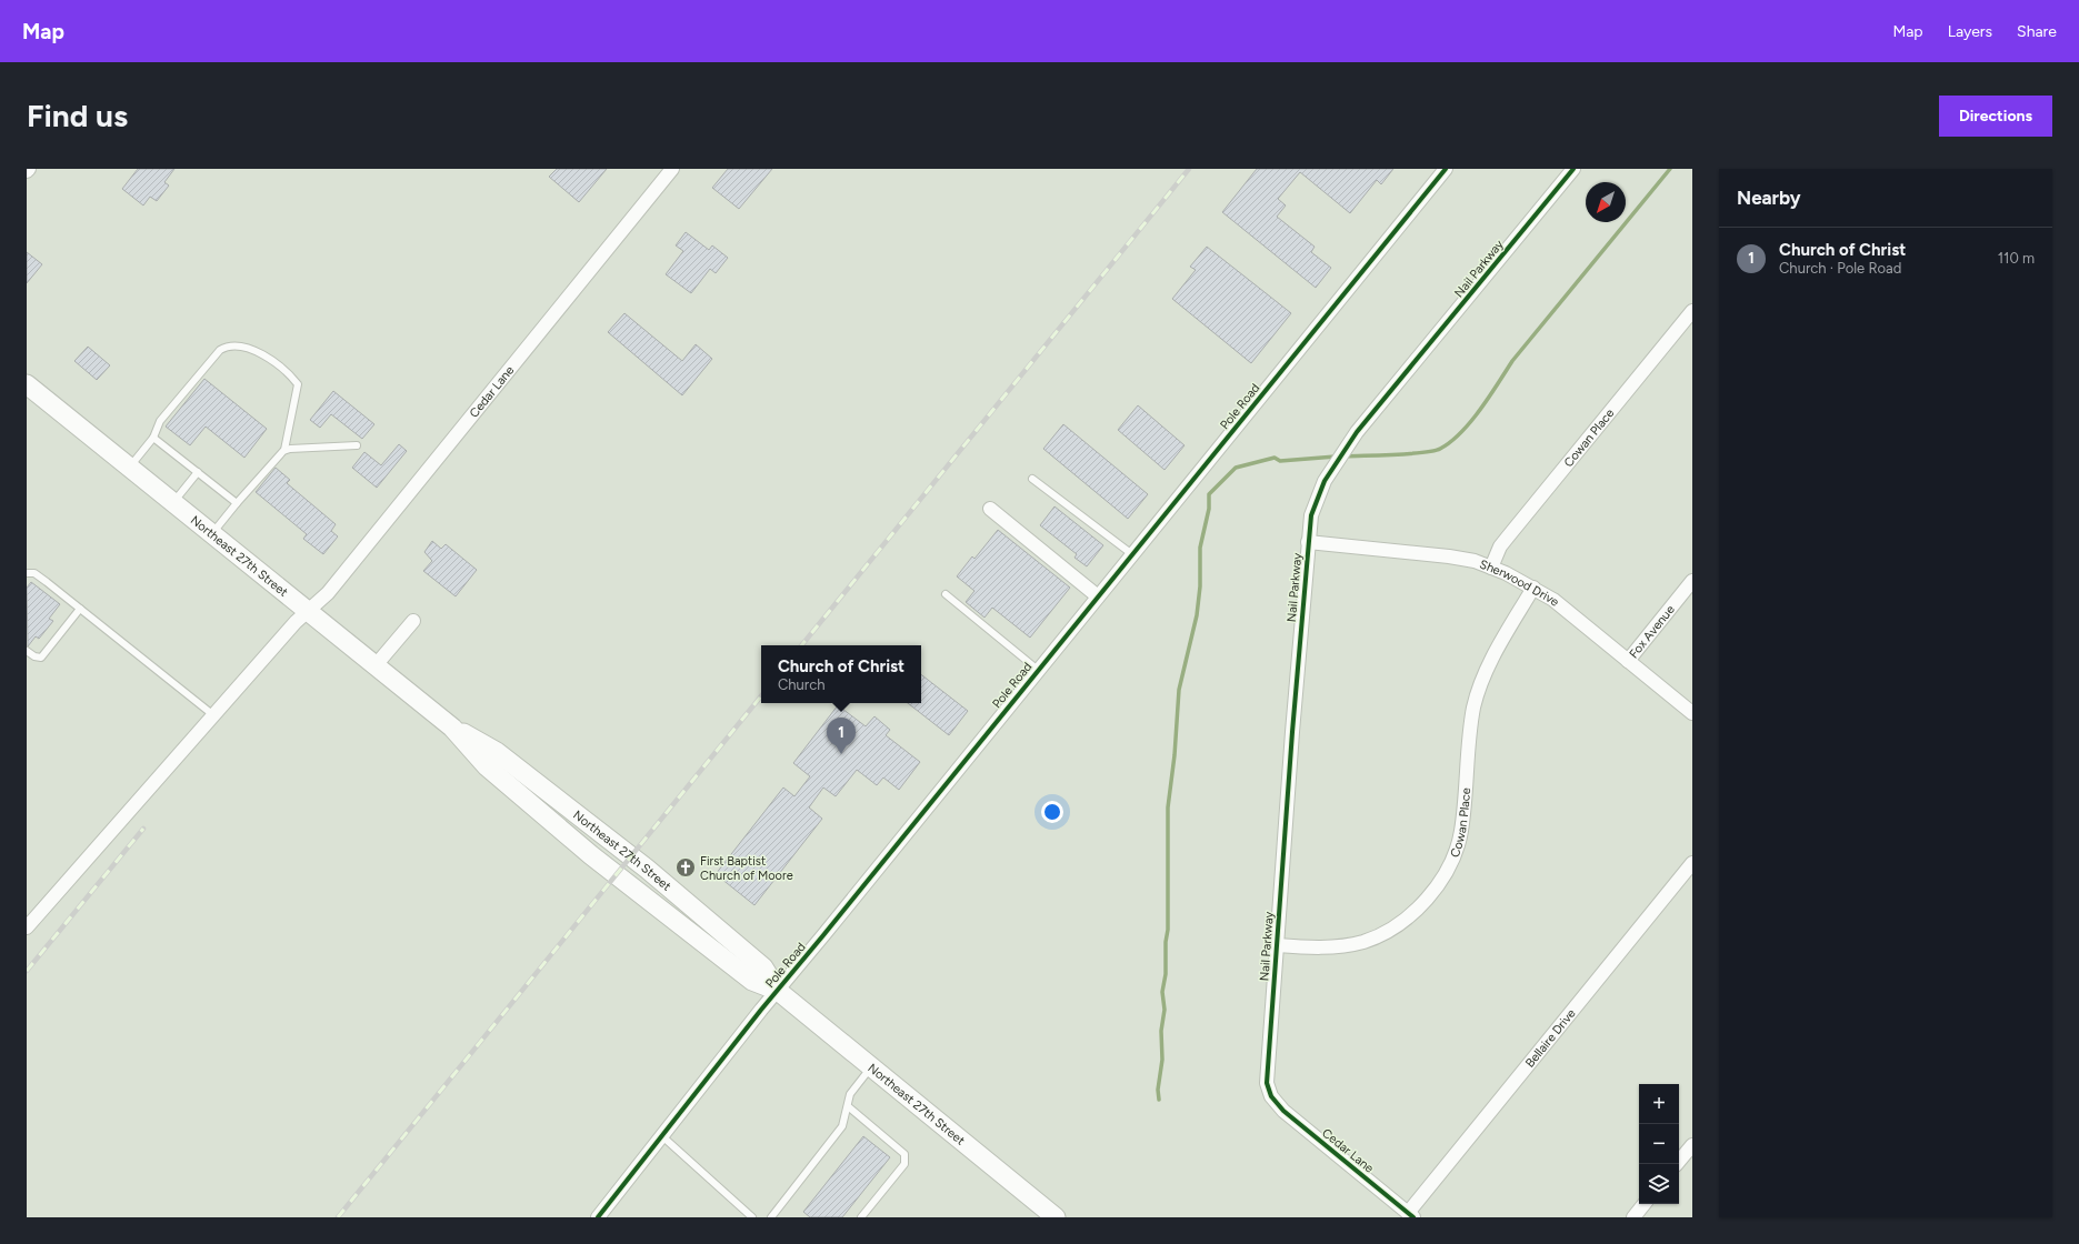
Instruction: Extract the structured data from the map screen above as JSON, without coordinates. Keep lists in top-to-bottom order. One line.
{"streets":{"main road":["Northeast 27th Street"],"street":["Nail Parkway","Cedar Lane","Pole Road","Cowan Place","Sherwood Drive","Fox Avenue","Bellaire Drive"]},"crossings":[["Nail Parkway","Cedar Lane"],["Nail Parkway","Cowan Place"],["Nail Parkway","Sherwood Drive"],["Cedar Lane","Northeast 27th Street"],["Cedar Lane","Bellaire Drive"],["Pole Road","Northeast 27th Street"],["Cowan Place","Sherwood Drive"],["Sherwood Drive","Fox Avenue"]],"places":{"church":["First Baptist Church of Moore"]},"north":"bottom left","page":{"header":"Map","nav":["Map","Layers","Share"],"buttons":"Directions","title":"Find us","heading":"Nearby","list":[{"mark":"1","name":"Church of Christ","note":"Church · Pole Road","value":"110 m"}],"popup":["Church of Christ","Church"],"pins":"1","map_buttons":["+","−"]}}
